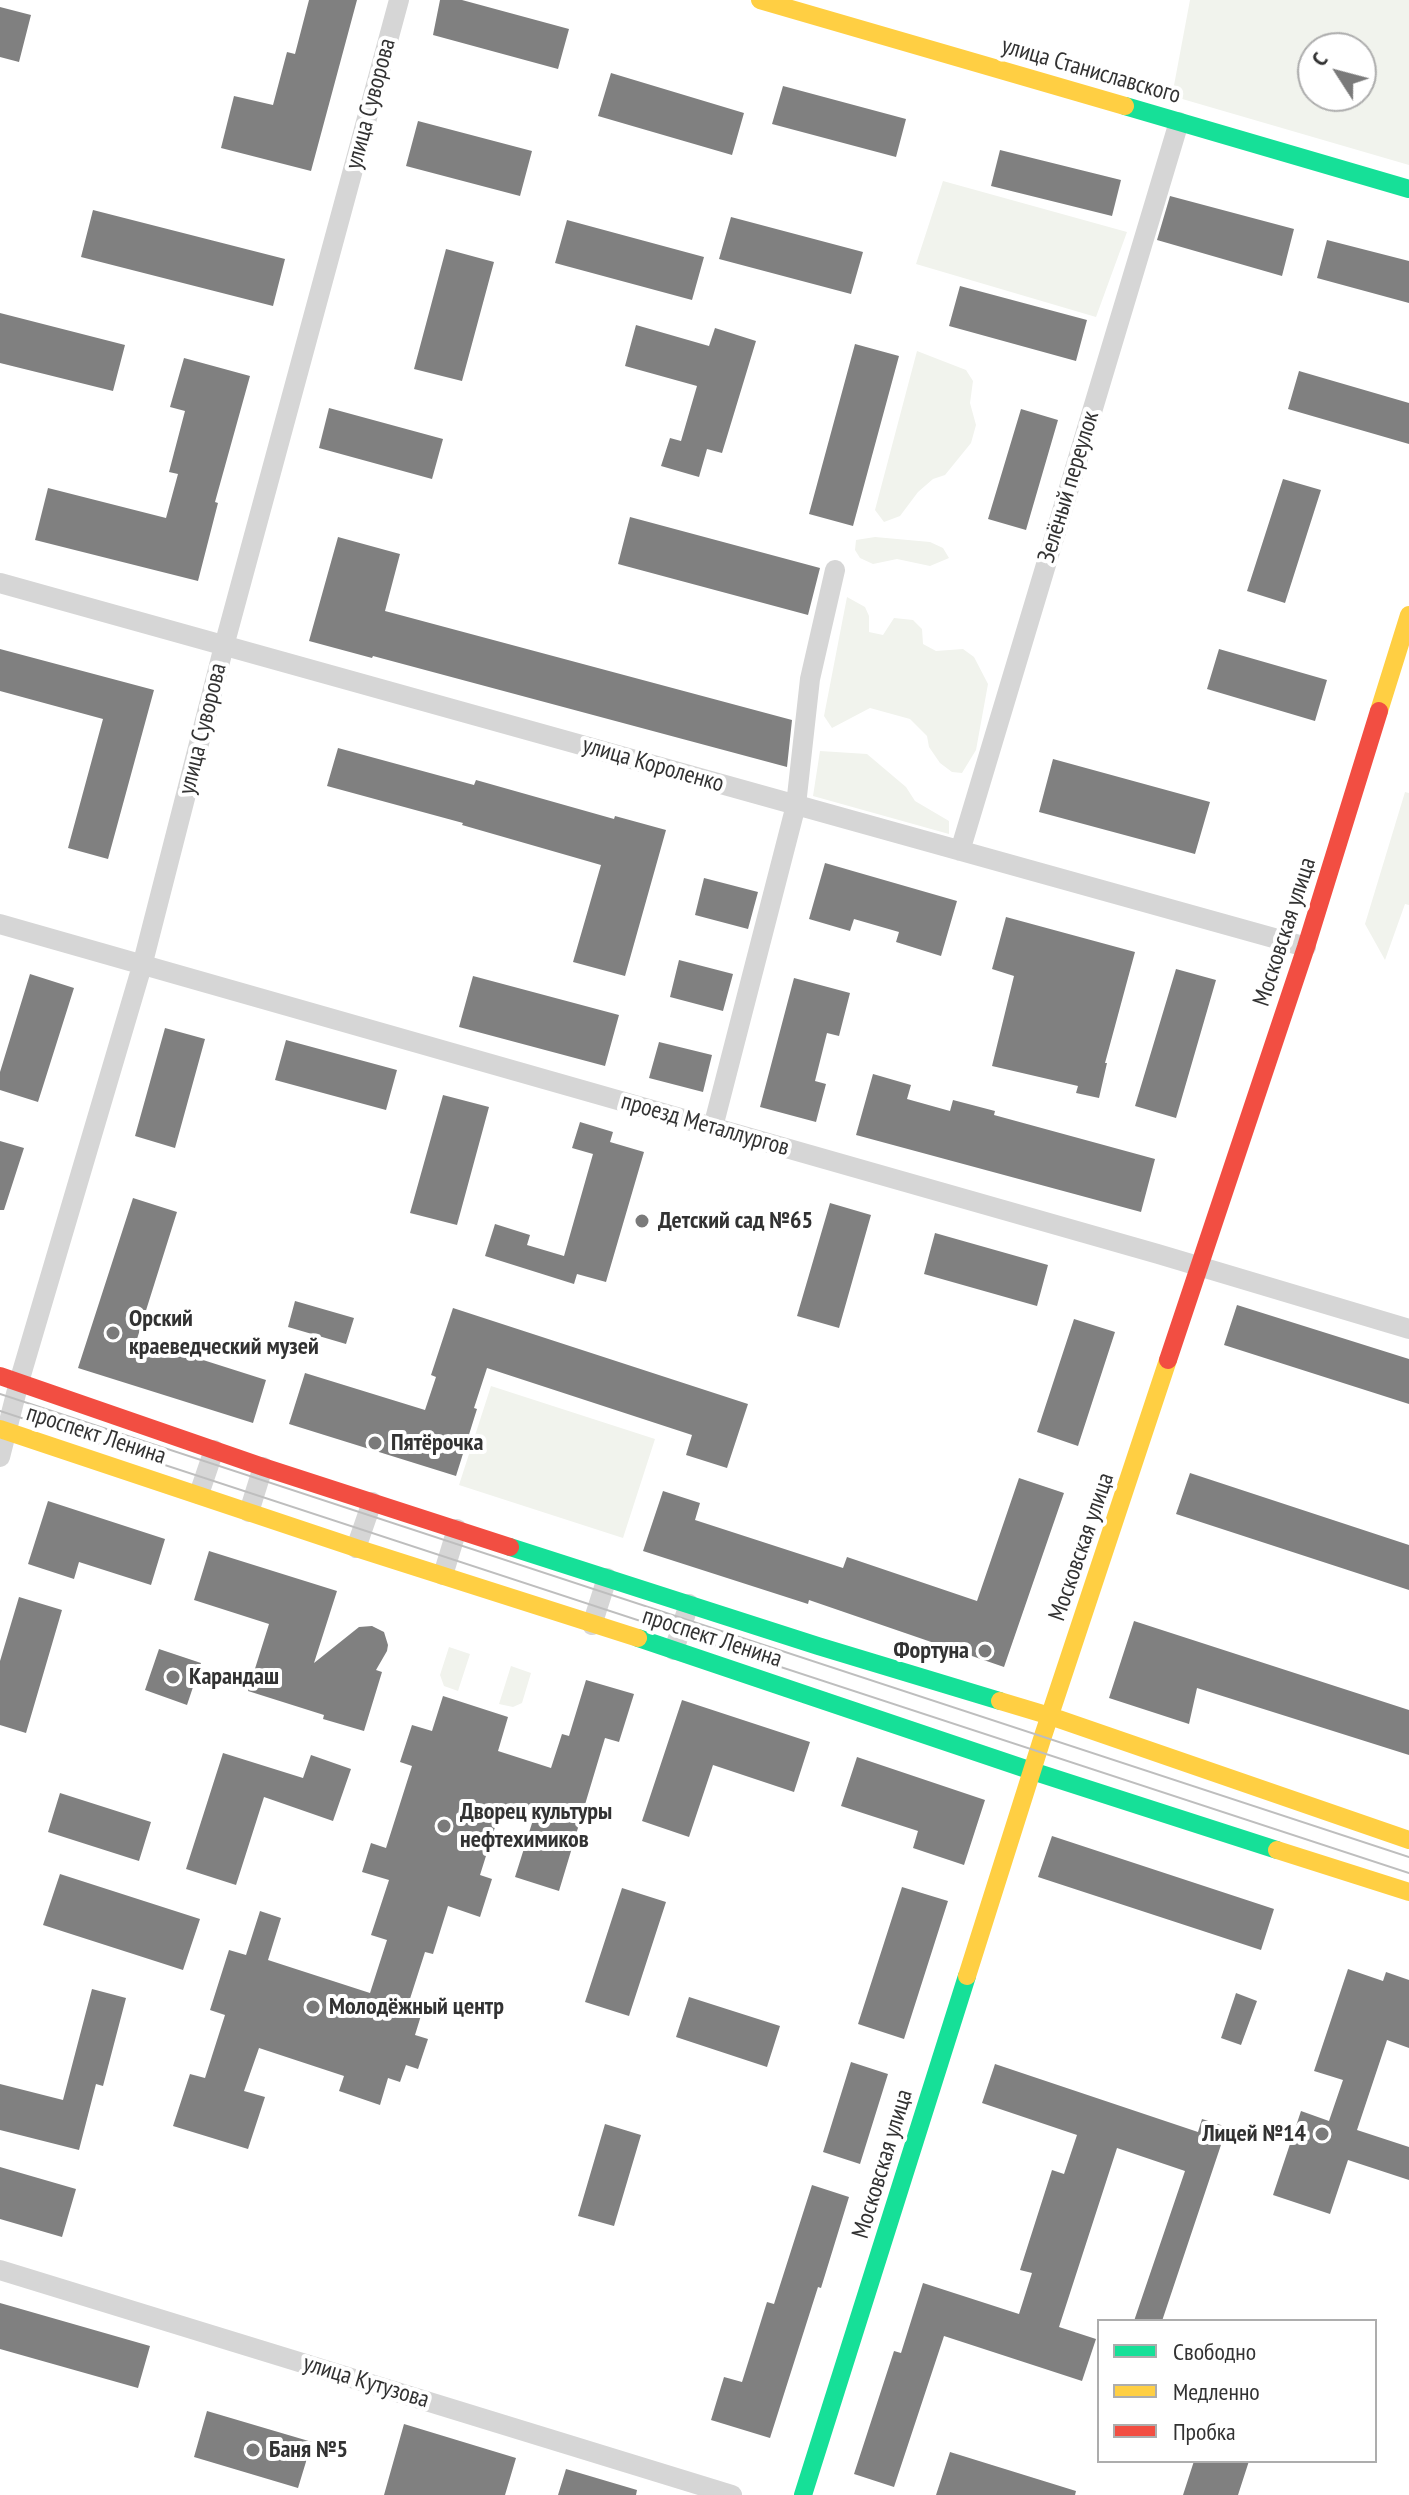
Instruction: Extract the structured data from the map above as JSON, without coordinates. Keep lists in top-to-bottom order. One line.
{"streets":{"main road":["улица Станиславского","Московская улица","проспект Ленина"],"street":["улица Суворова","Зелёный переулок","улица Короленко","проезд Металлургов","улица Кутузова"]},"crossings":[["улица Станиславского","Зелёный переулок"],["улица Суворова","улица Короленко"],["улица Суворова","проезд Металлургов"],["улица Суворова","проспект Ленина"],["Зелёный переулок","улица Короленко"],["улица Короленко","Московская улица"],["Московская улица","проезд Металлургов"],["Московская улица","проспект Ленина"]],"places":["Детский сад №65","Орский краеведческий музей","Пятёрочка","Фортуна","Карандаш","Дворец культуры нефтехимиков","Молодёжный центр","Лицей №14","Баня №5"],"legend":["Свободно","Медленно","Пробка"],"north":"top left"}
